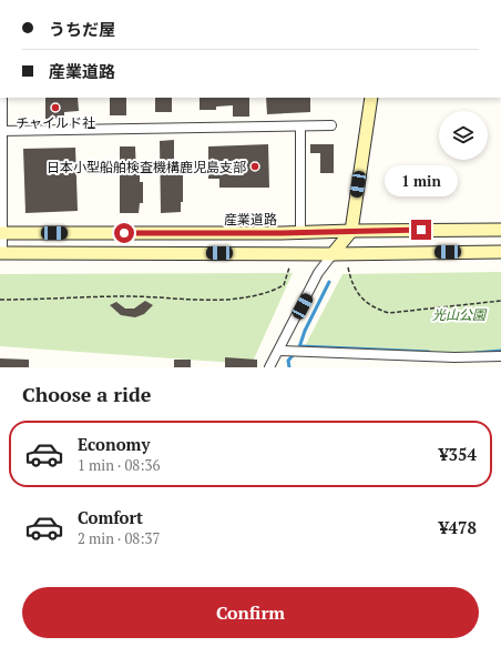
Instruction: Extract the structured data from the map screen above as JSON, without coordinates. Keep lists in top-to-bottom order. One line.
{"streets":{"main road":["産業道路"]},"parks":["光山公園"],"places":["チャイルド社","日本小型船舶検査機構鹿児島支部"],"page":{"banner":["うちだ屋","産業道路"],"bubble":"1 min","heading":"Choose a ride","list":[{"name":"Economy","note":"1 min · 08:36","value":"¥354"},{"name":"Comfort","note":"2 min · 08:37","value":"¥478"}],"buttons":"Confirm"}}
